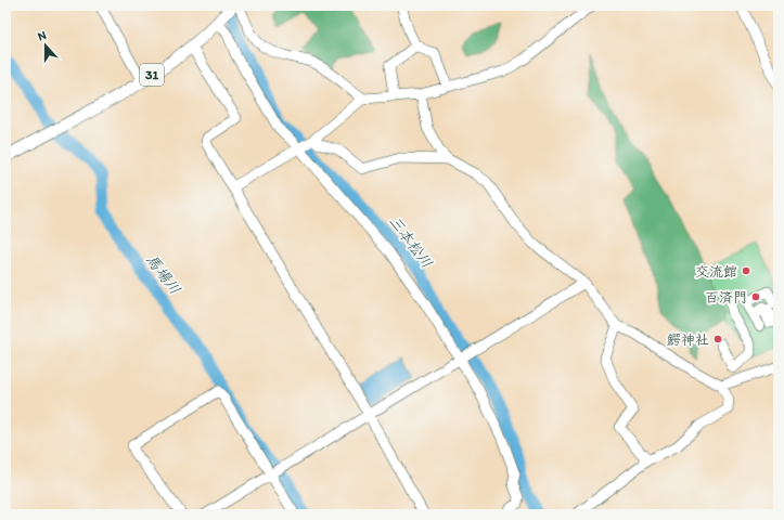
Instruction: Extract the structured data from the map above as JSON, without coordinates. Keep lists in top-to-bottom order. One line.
{"streets":{"main road":["31"]},"water":["三本松川","馬場川"],"places":["交流館","百済門","鰐神社"],"north":"top"}
